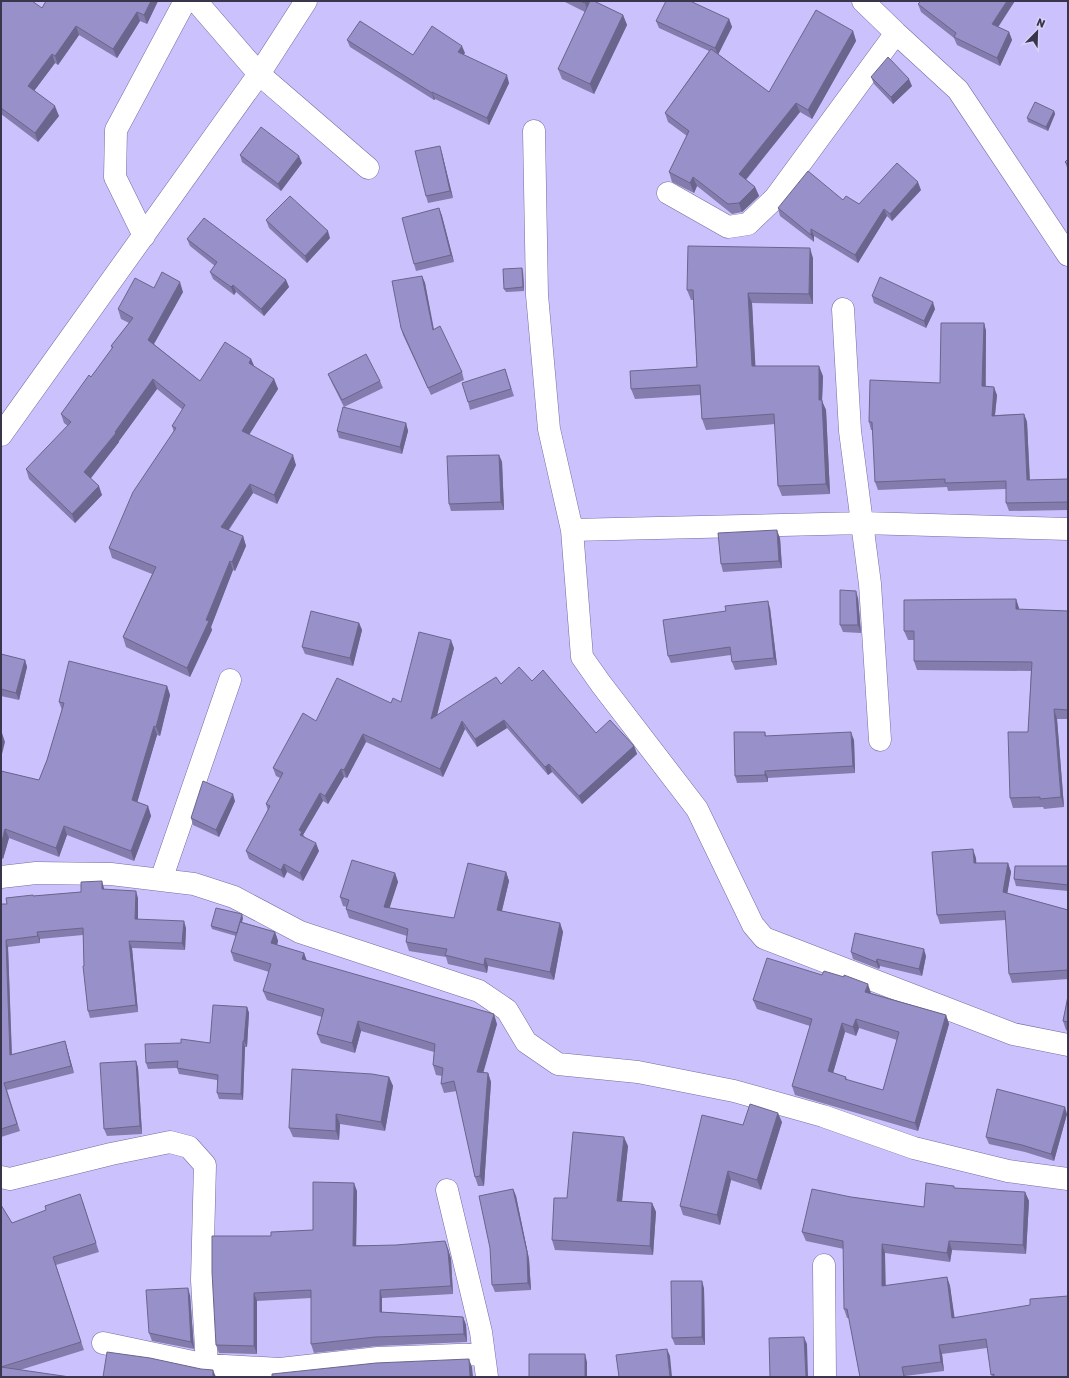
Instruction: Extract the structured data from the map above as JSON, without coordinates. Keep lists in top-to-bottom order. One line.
{"north":"top right"}
